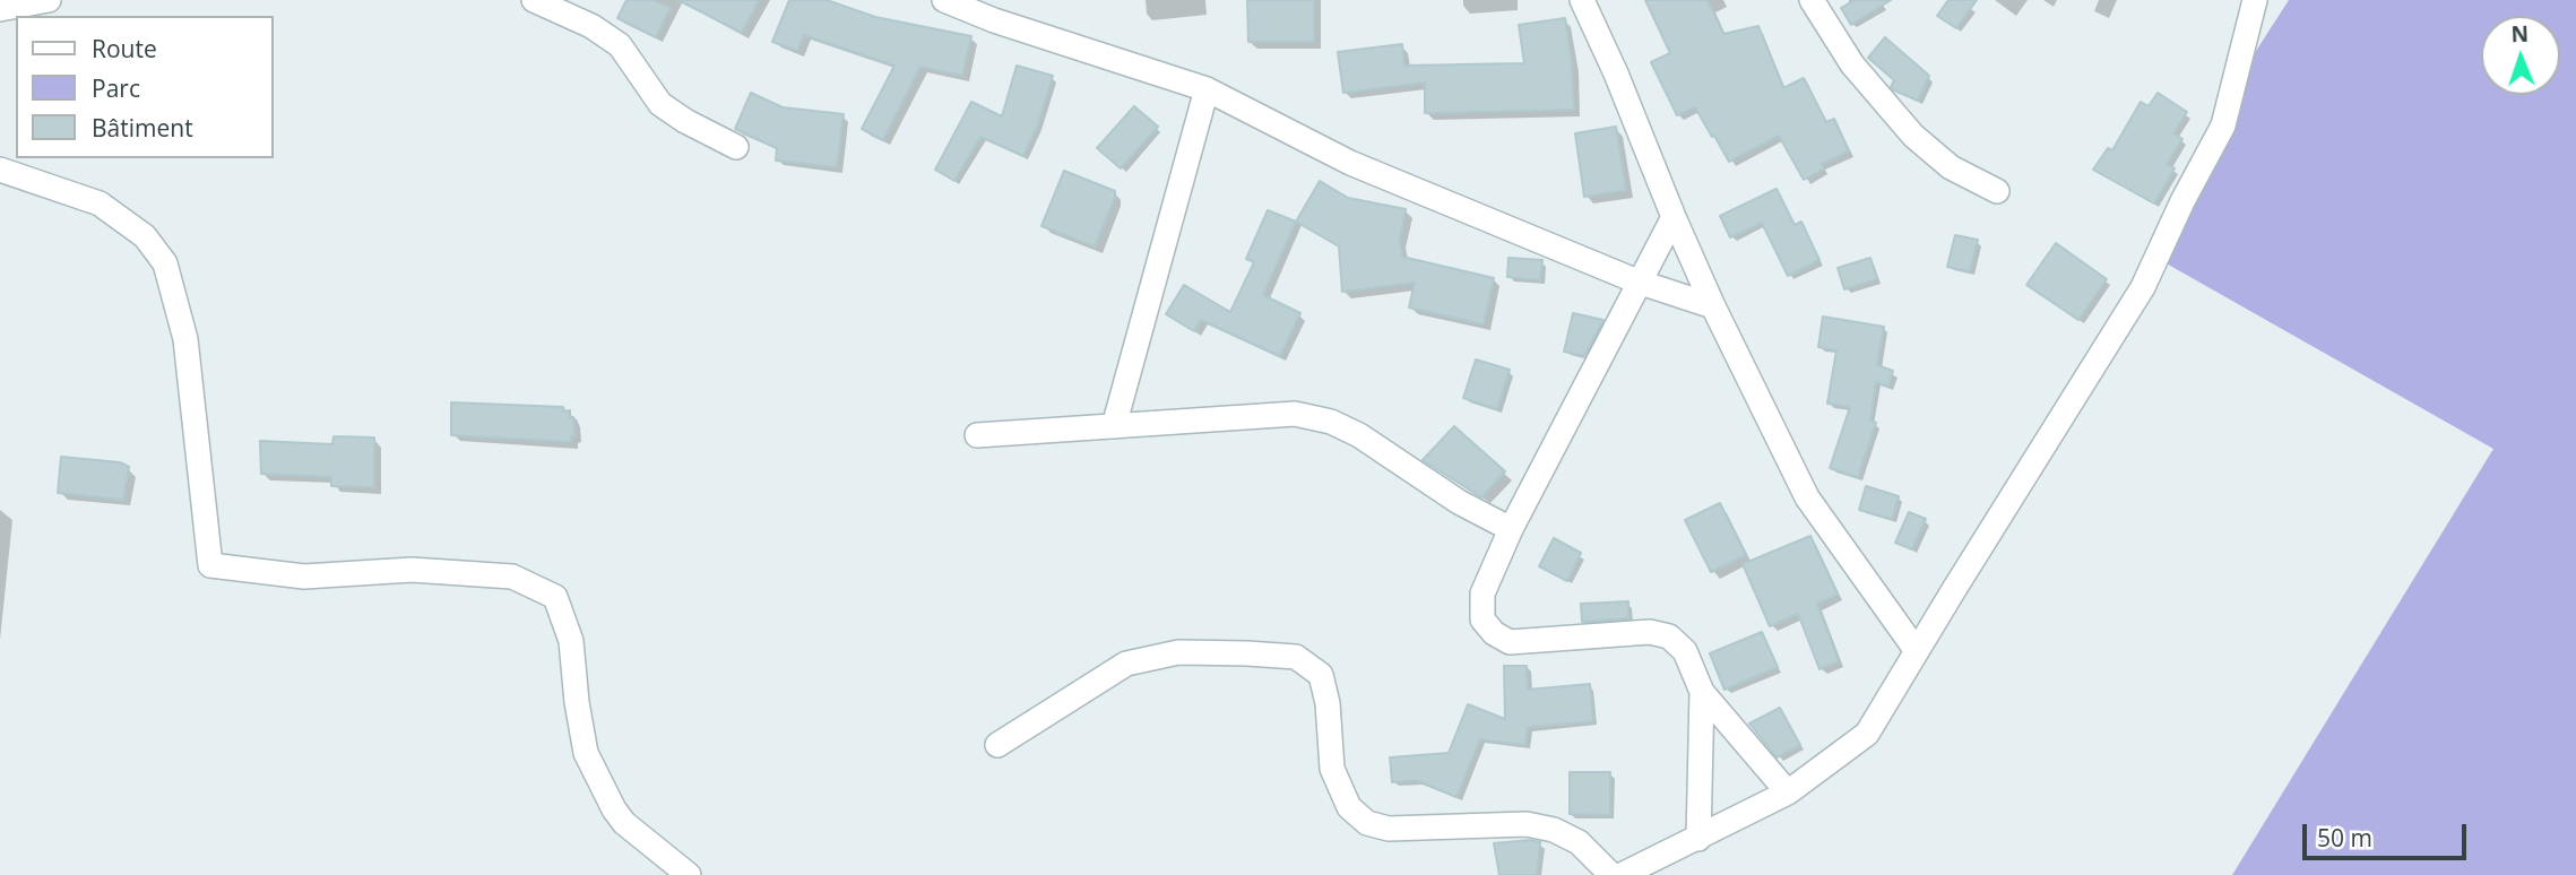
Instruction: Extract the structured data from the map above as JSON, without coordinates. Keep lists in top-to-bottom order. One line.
{"legend":["Route","Parc","Bâtiment"],"scale_bar":"50 m","north":"top"}
